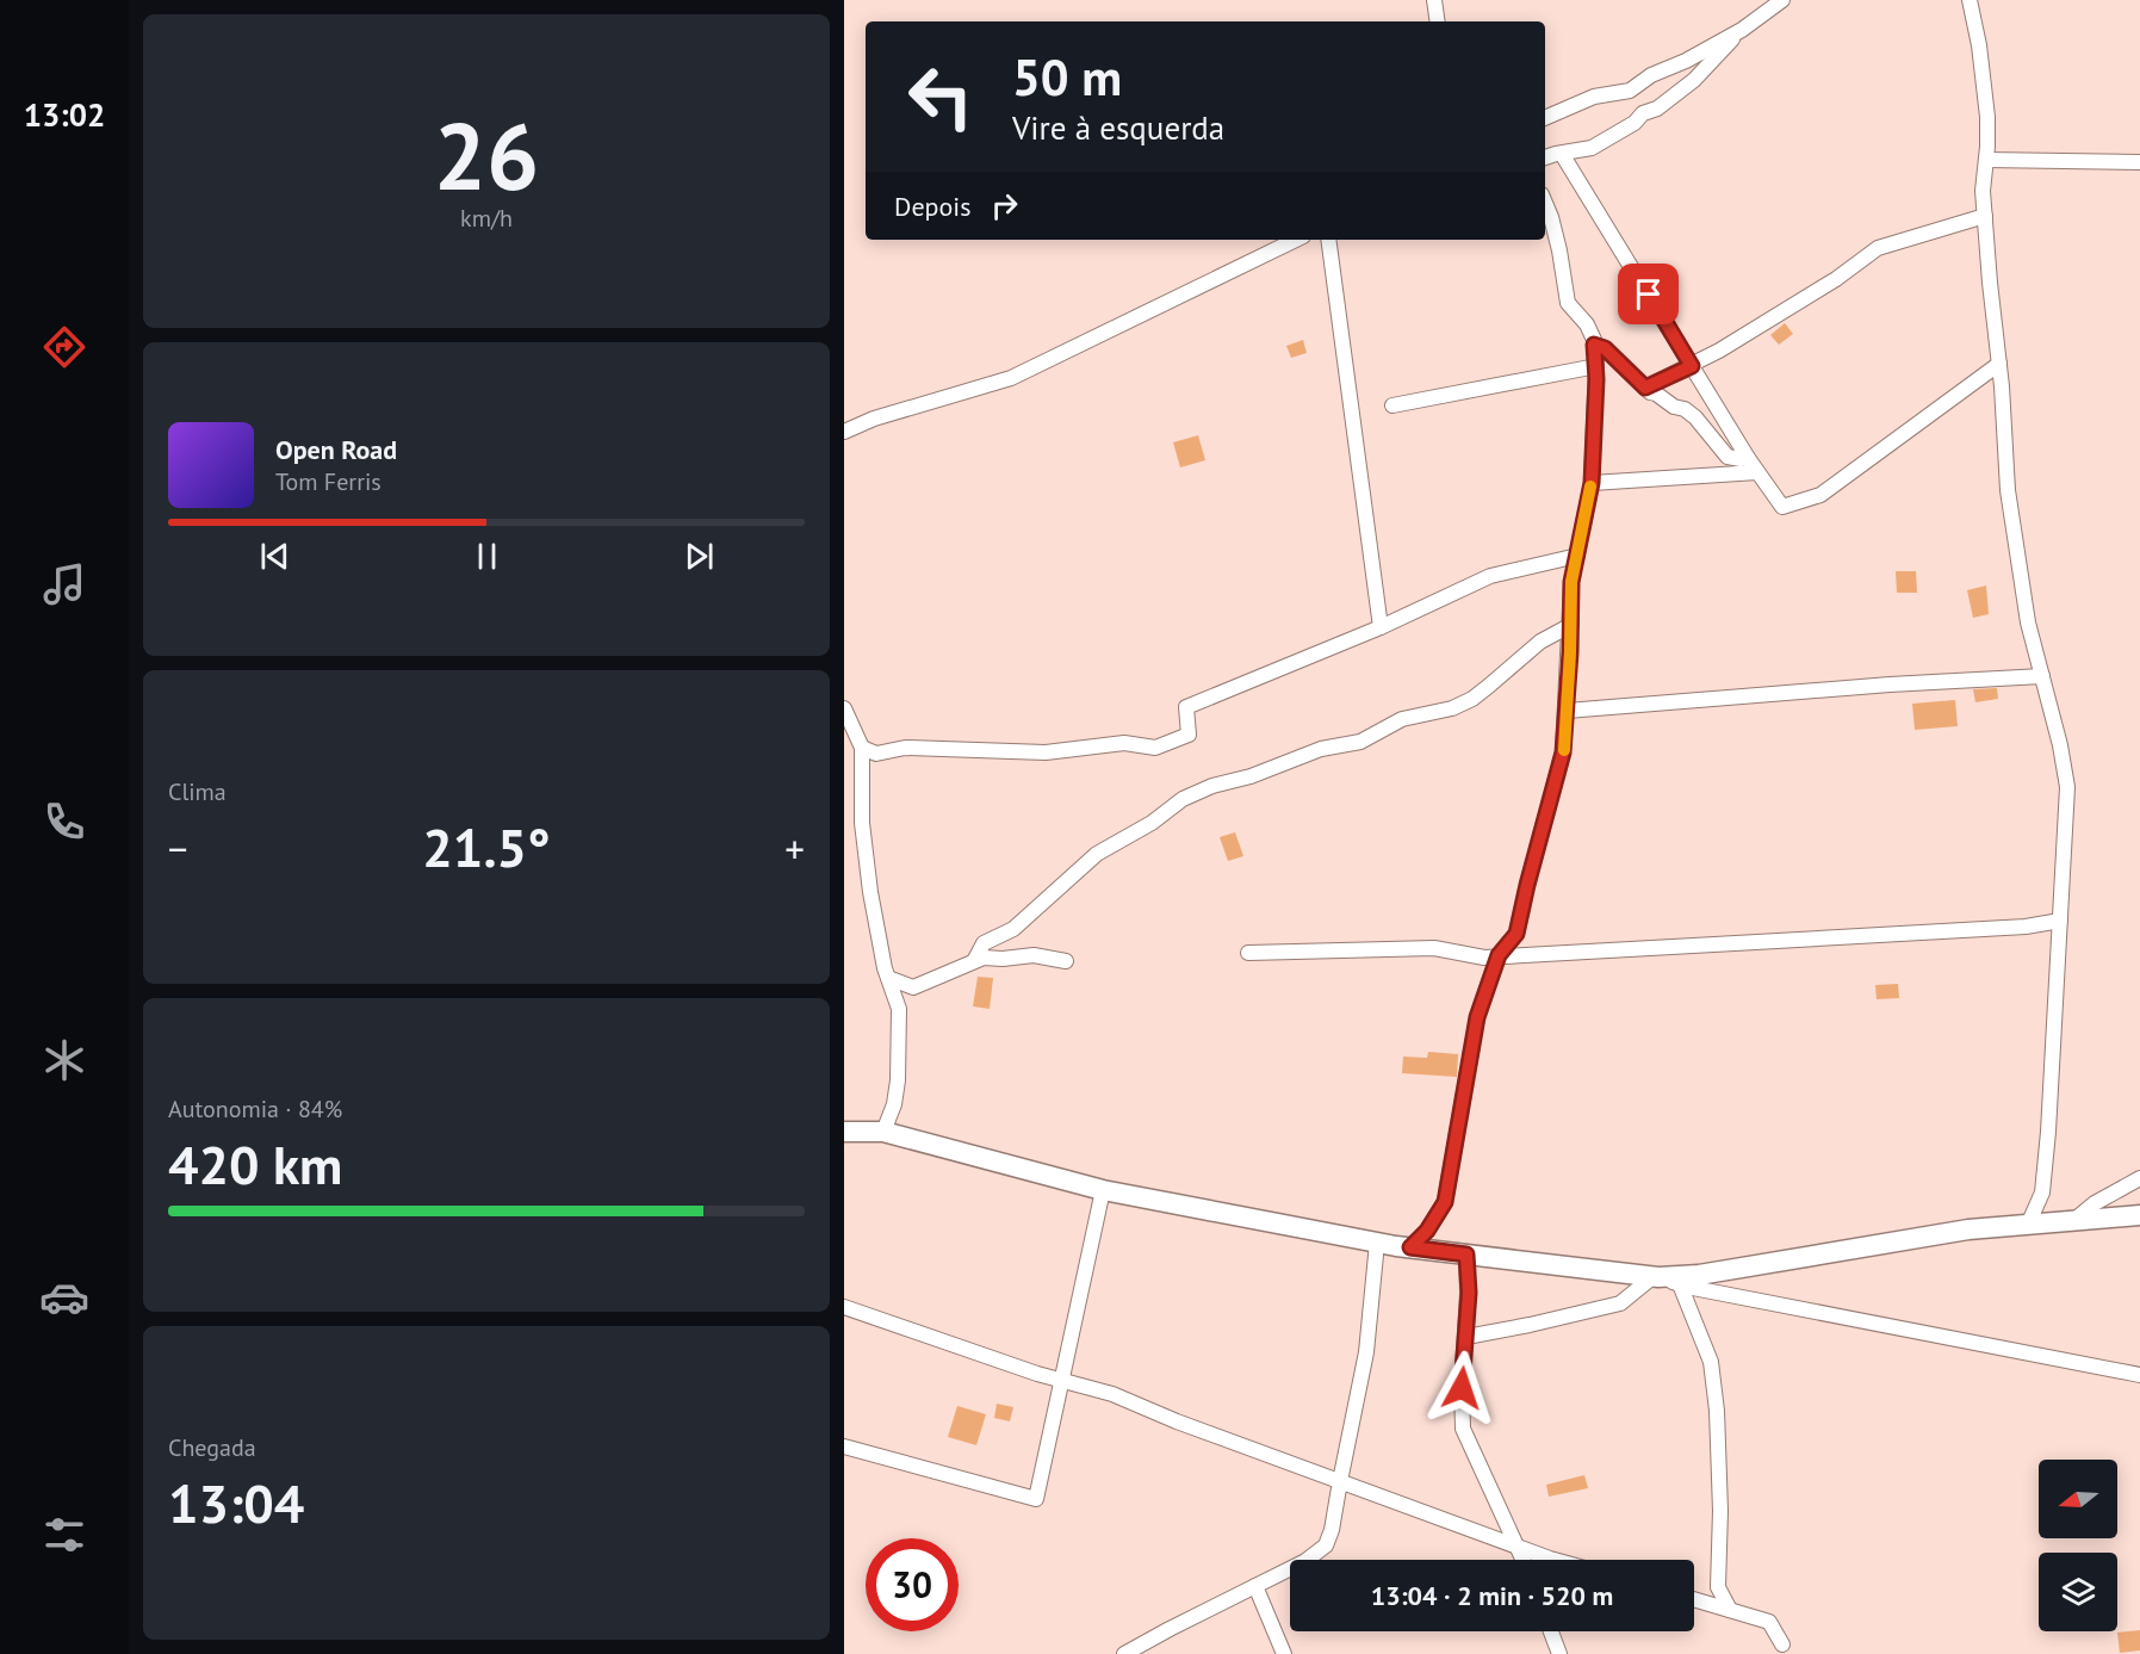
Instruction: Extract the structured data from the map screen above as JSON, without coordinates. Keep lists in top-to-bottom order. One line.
{"north":"left","page":{"tabs":"13:02","tile":[["26","km/h"],"Clima",["Autonomia · 84%","420 km"],["Chegada","13:04"]],"turn":["50 m","Vire à esquerda"],"then":"Depois","song":["Open Road","Tom Ferris"],"heat":["−","21.5°","+"],"limit":"30","trip":"13:04 · 2 min · 520 m"}}
